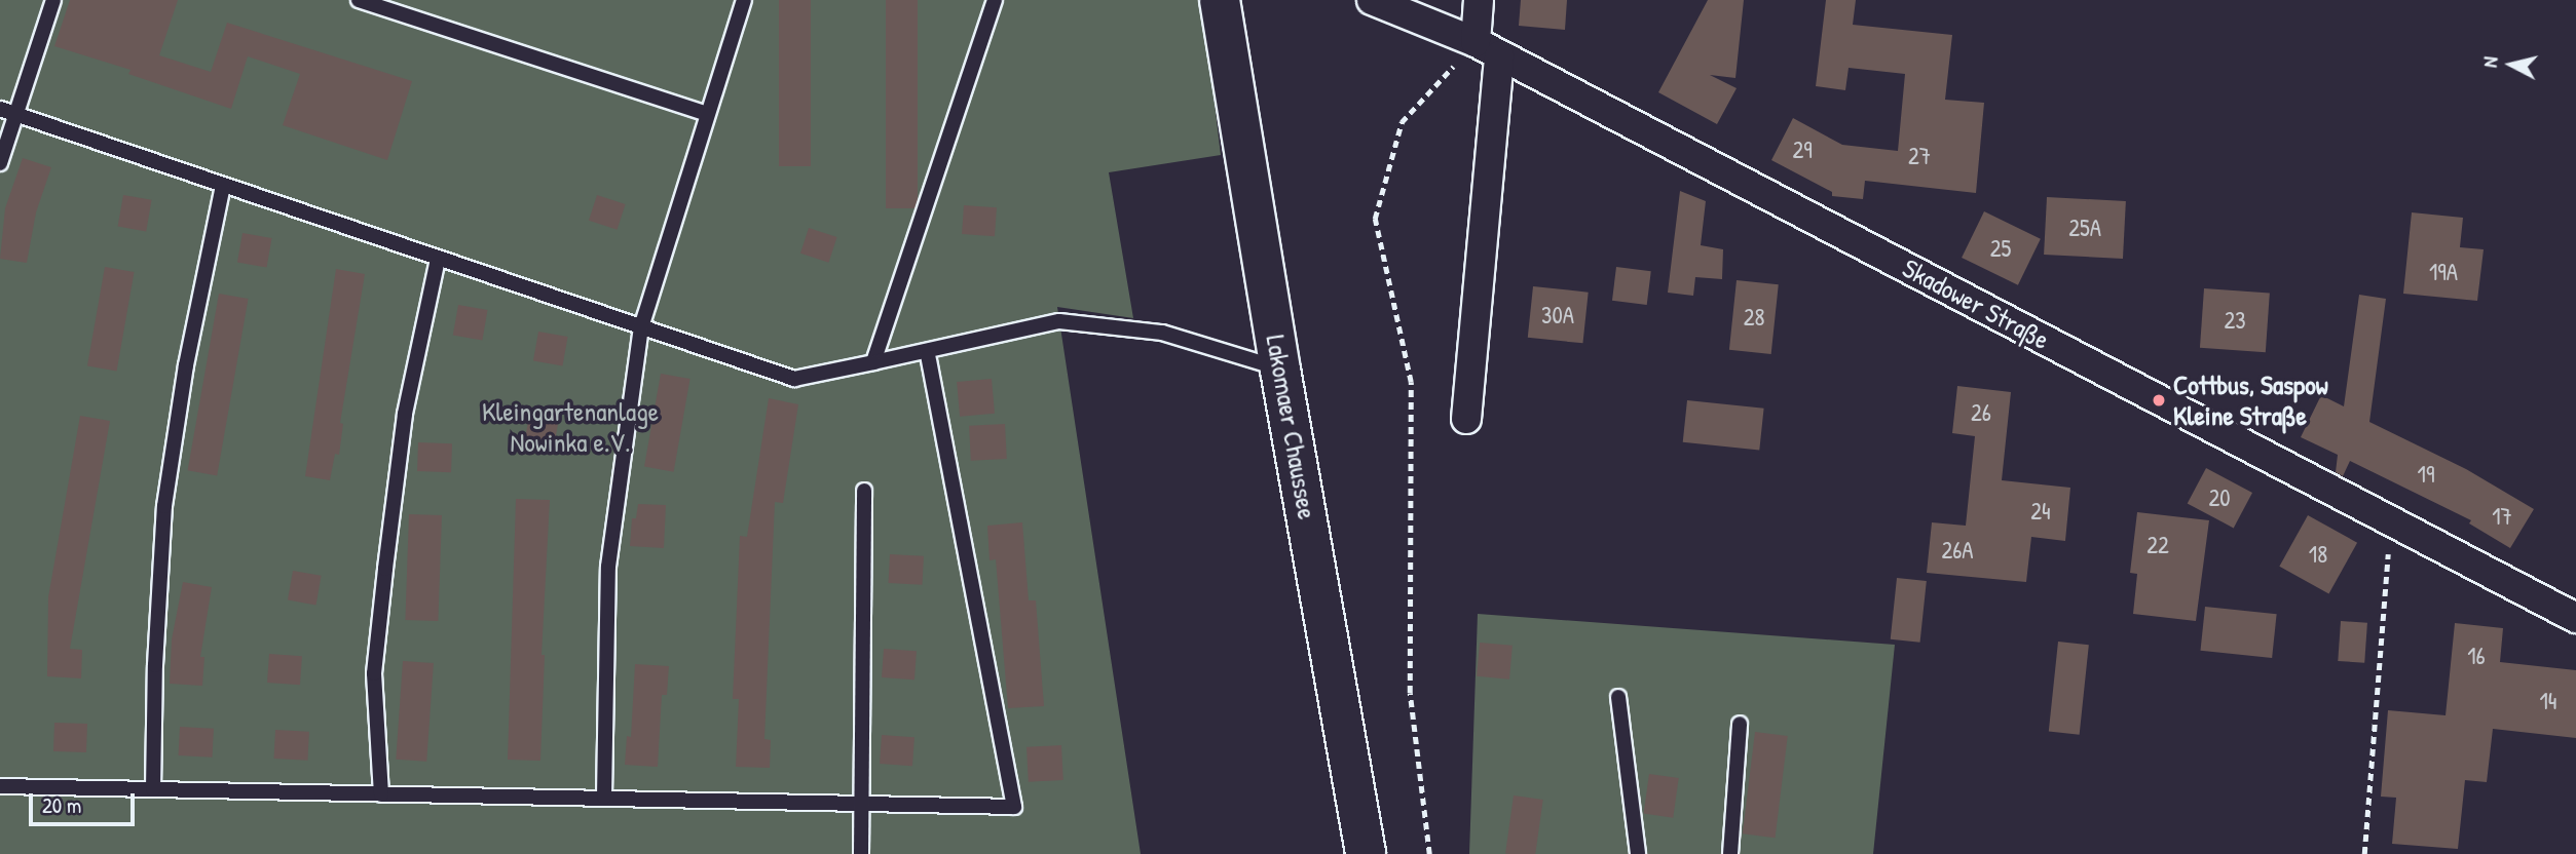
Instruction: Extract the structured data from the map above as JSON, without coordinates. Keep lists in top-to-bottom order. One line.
{"streets":{"street":["Skadower Straße","Lakomaer Chaussee"]},"parks":["Kleingartenanlage Nowinka e.V."],"places":["Cottbus, Saspow Kleine Straße"],"house_numbers":["29","27","25A","25","19A","30A","28","23","26","19","20","24","17","22","26A","18","16","14"],"scale_bar":"20 m","north":"left"}
